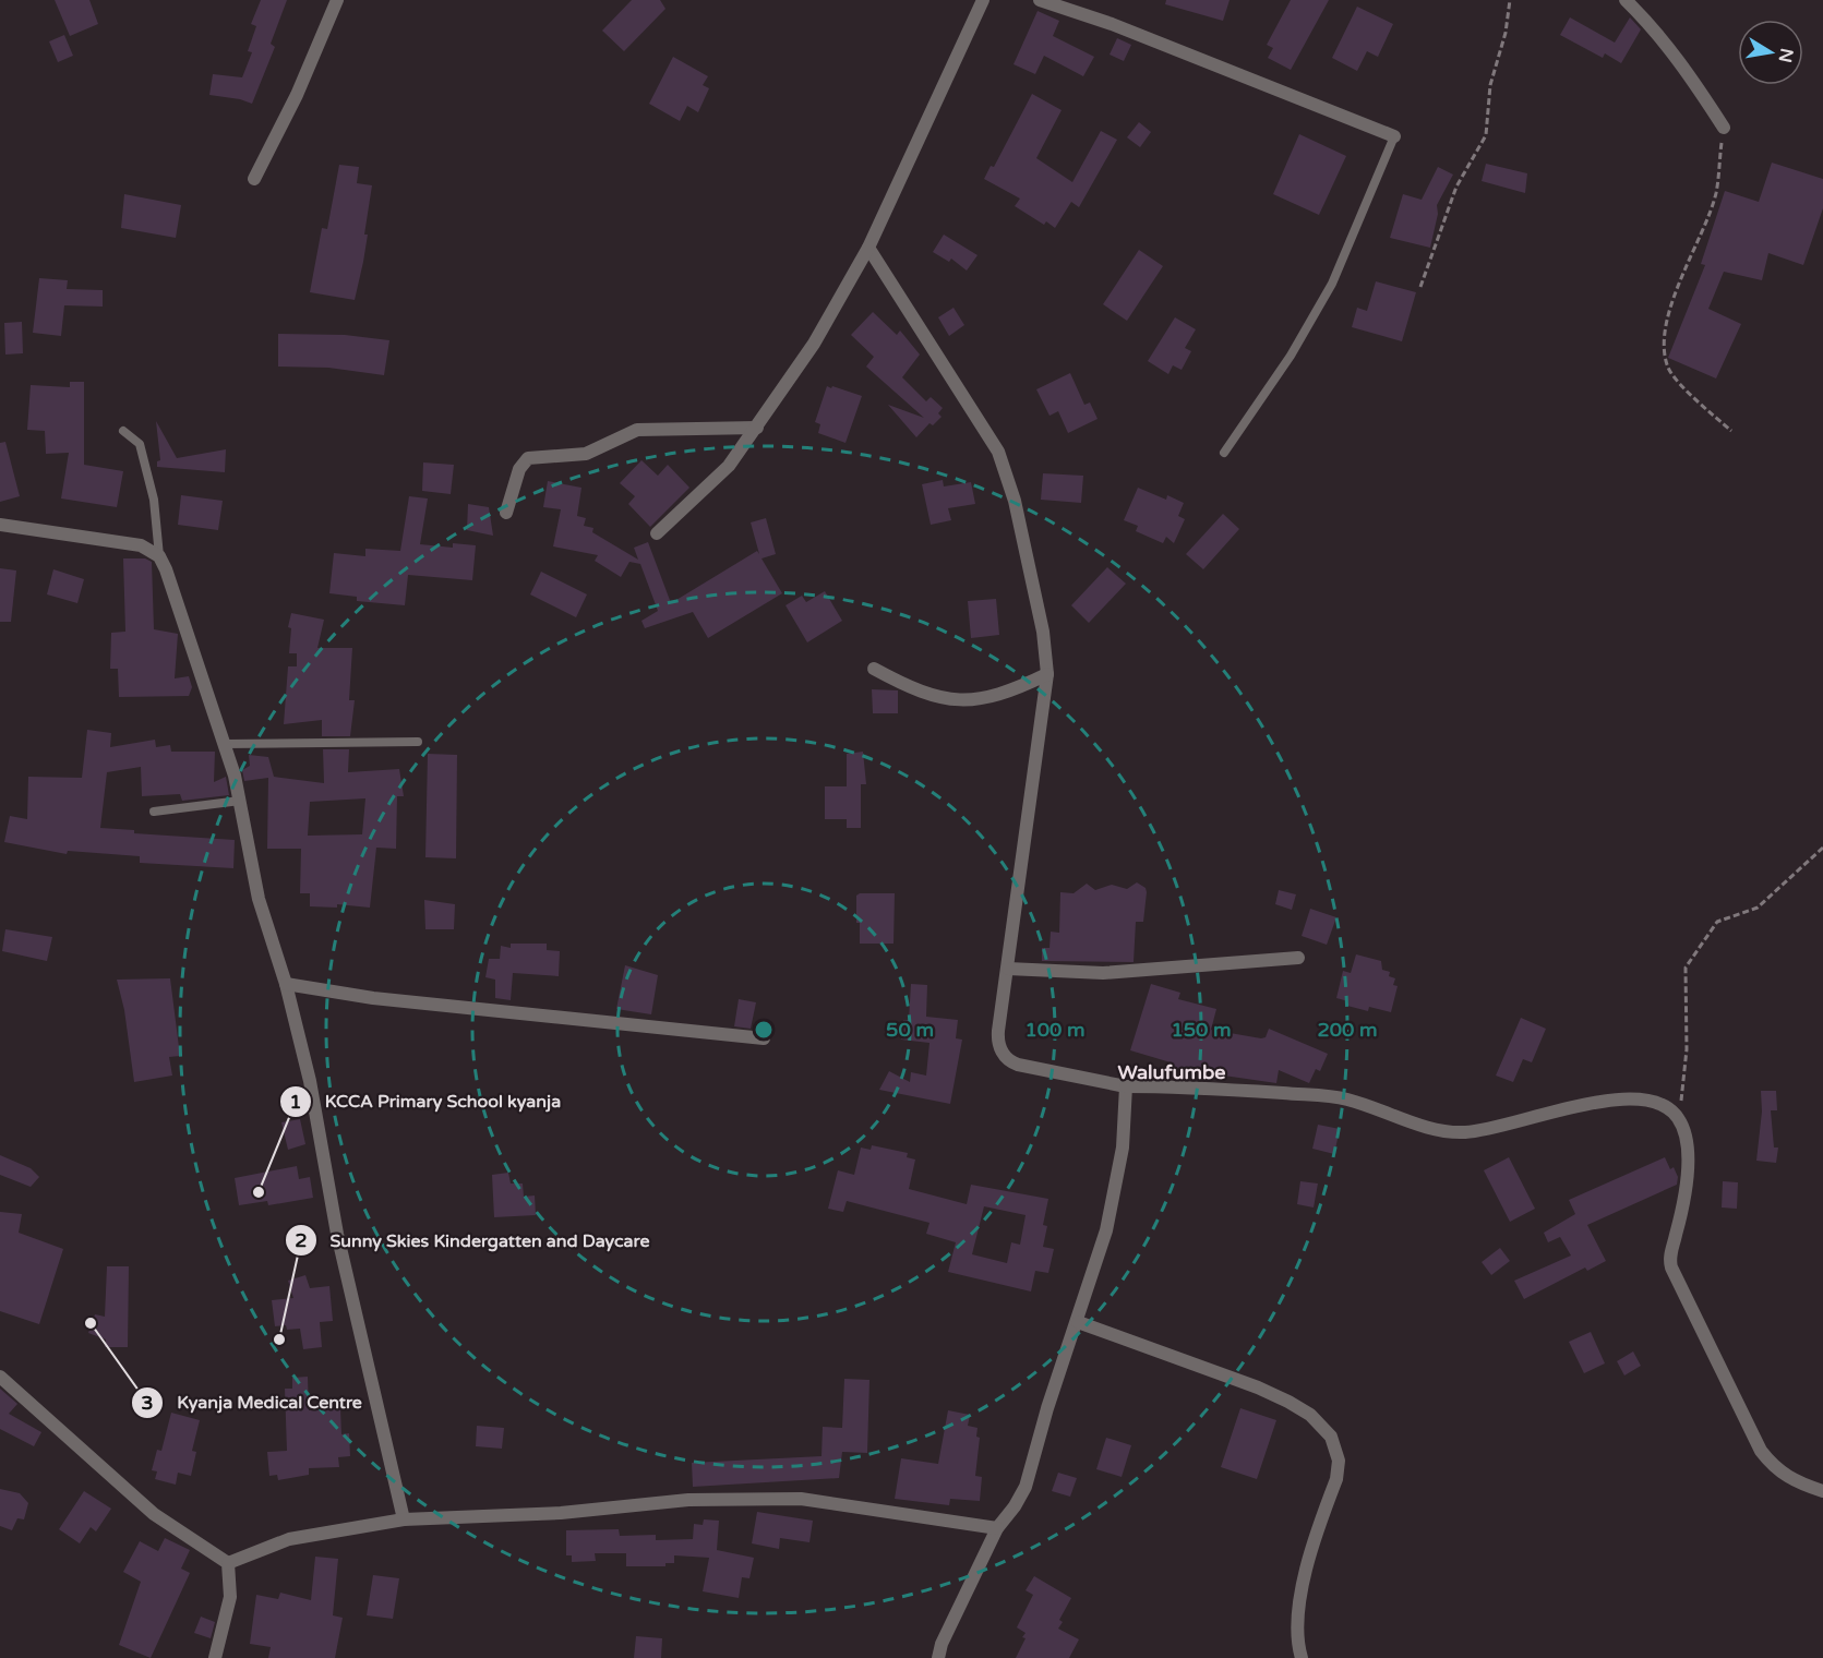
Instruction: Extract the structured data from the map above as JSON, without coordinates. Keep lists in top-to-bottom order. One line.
{"districts":["Walufumbe"],"places":["KCCA Primary School kyanja","Kyanja Medical Centre","Sunny Skies Kindergatten and Daycare"],"north":"right","rings":["50 m","100 m","150 m","200 m"]}
